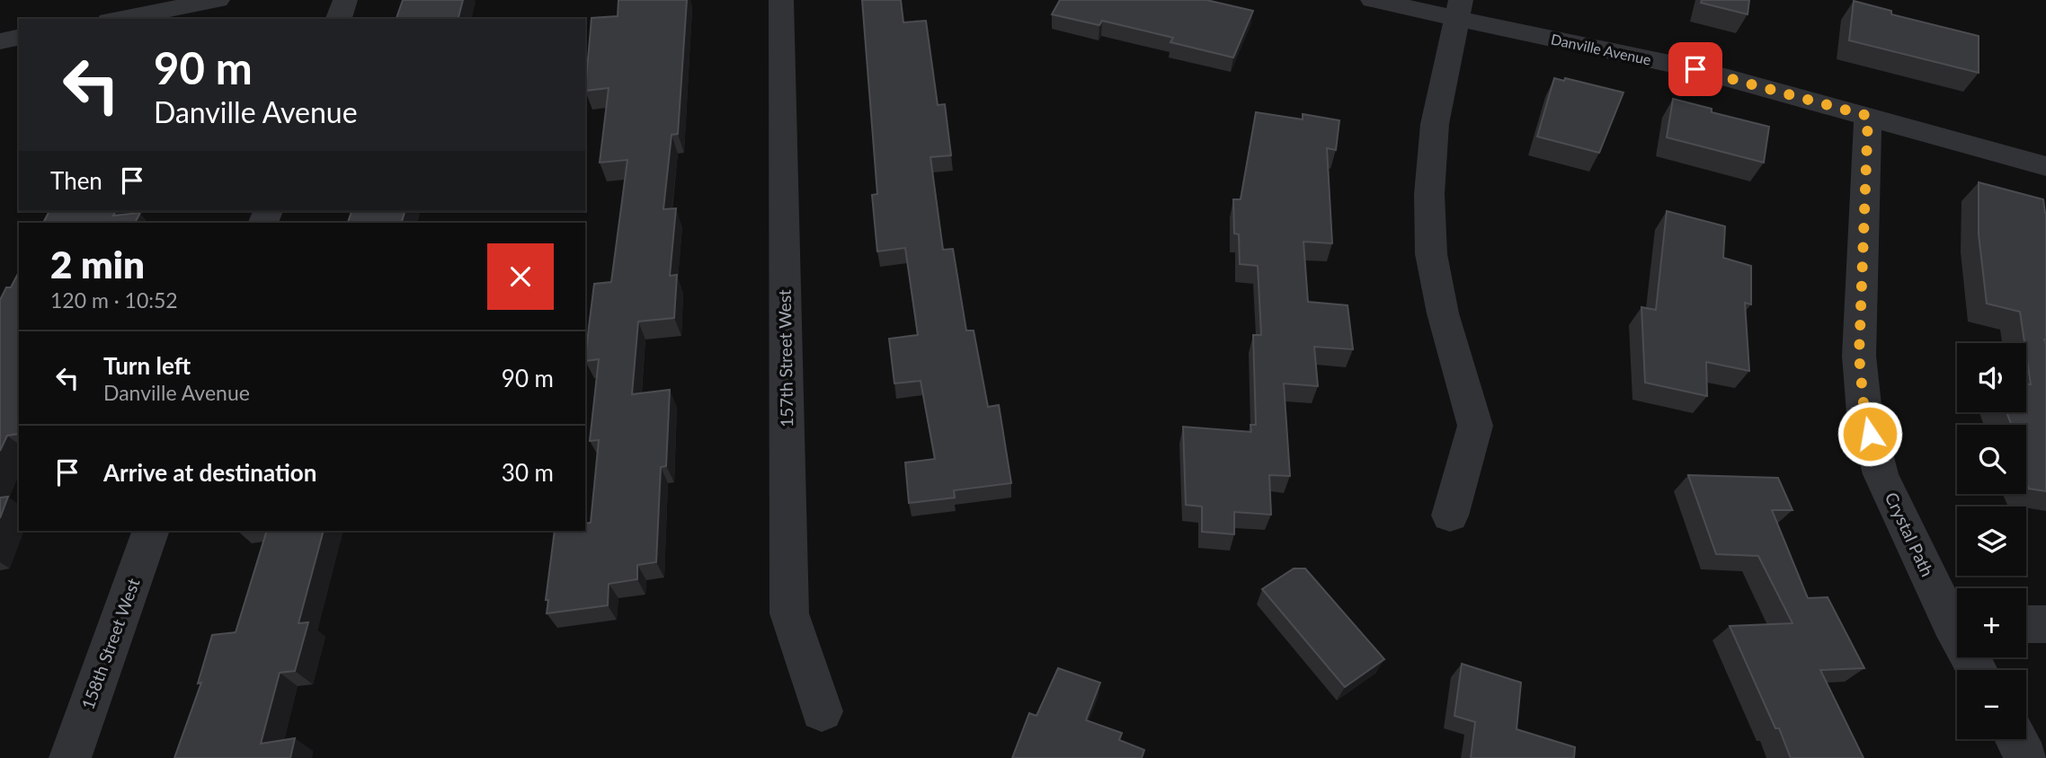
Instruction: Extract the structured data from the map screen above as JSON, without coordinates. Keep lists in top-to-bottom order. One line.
{"streets":{"street":["Danville Avenue","157th Street West","Crystal Path","158th Street West"]},"crossings":[["Danville Avenue","Crystal Path"]],"page":{"turn":["90 m","Danville Avenue"],"then":"Then","heading":["2 min","120 m · 10:52"],"list":[{"name":"Turn left","note":"Danville Avenue","value":"90 m"},{"name":"Arrive at destination","value":"30 m"}],"map_buttons":["+","−"]}}
